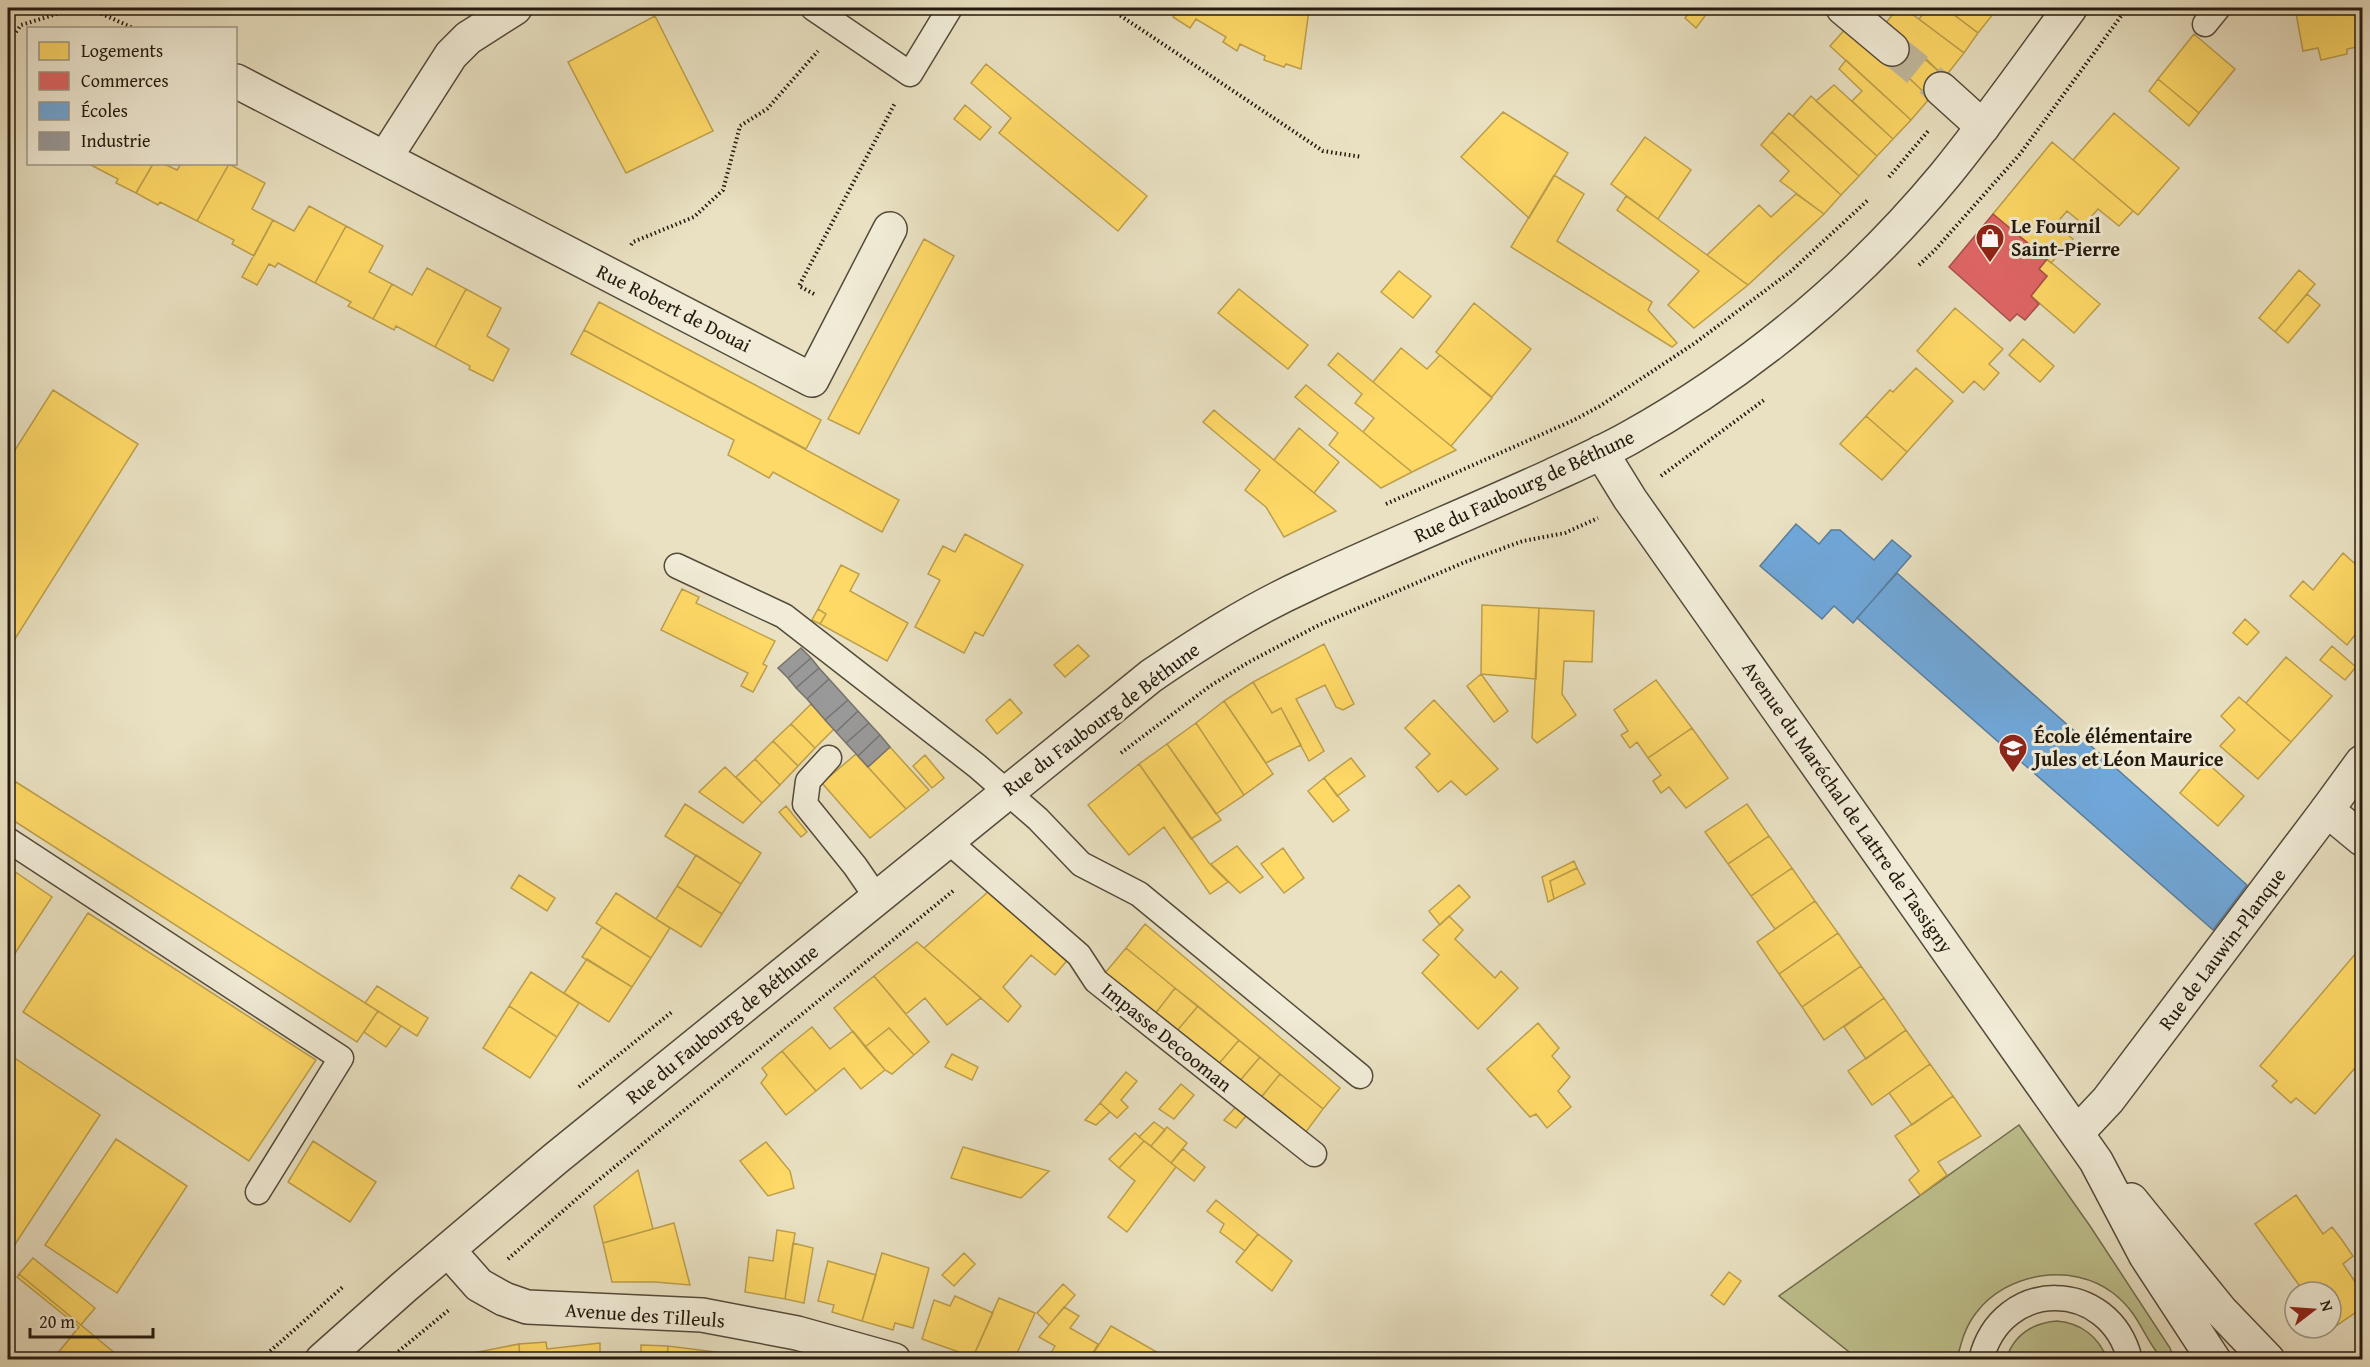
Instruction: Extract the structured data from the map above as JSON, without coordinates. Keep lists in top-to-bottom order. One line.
{"streets":{"street":["Rue Robert de Douai","Rue du Faubourg de Béthune","Avenue du Maréchal de Lattre de Tassigny","Rue de Lauwin-Planque","Avenue des Tilleuls"],"lane":["Impasse Decooman"]},"crossings":[["Rue du Faubourg de Béthune","Avenue du Maréchal de Lattre de Tassigny"],["Rue du Faubourg de Béthune","Impasse Decooman"],["Rue du Faubourg de Béthune","Avenue des Tilleuls"],["Avenue du Maréchal de Lattre de Tassigny","Rue de Lauwin-Planque"]],"places":{"shop":["Le Fournil Saint-Pierre"],"school or university":["École élémentaire Jules et Léon Maurice"]},"legend":["Logements","Commerces","Écoles","Industrie"],"scale_bar":"20 m","north":"right"}
